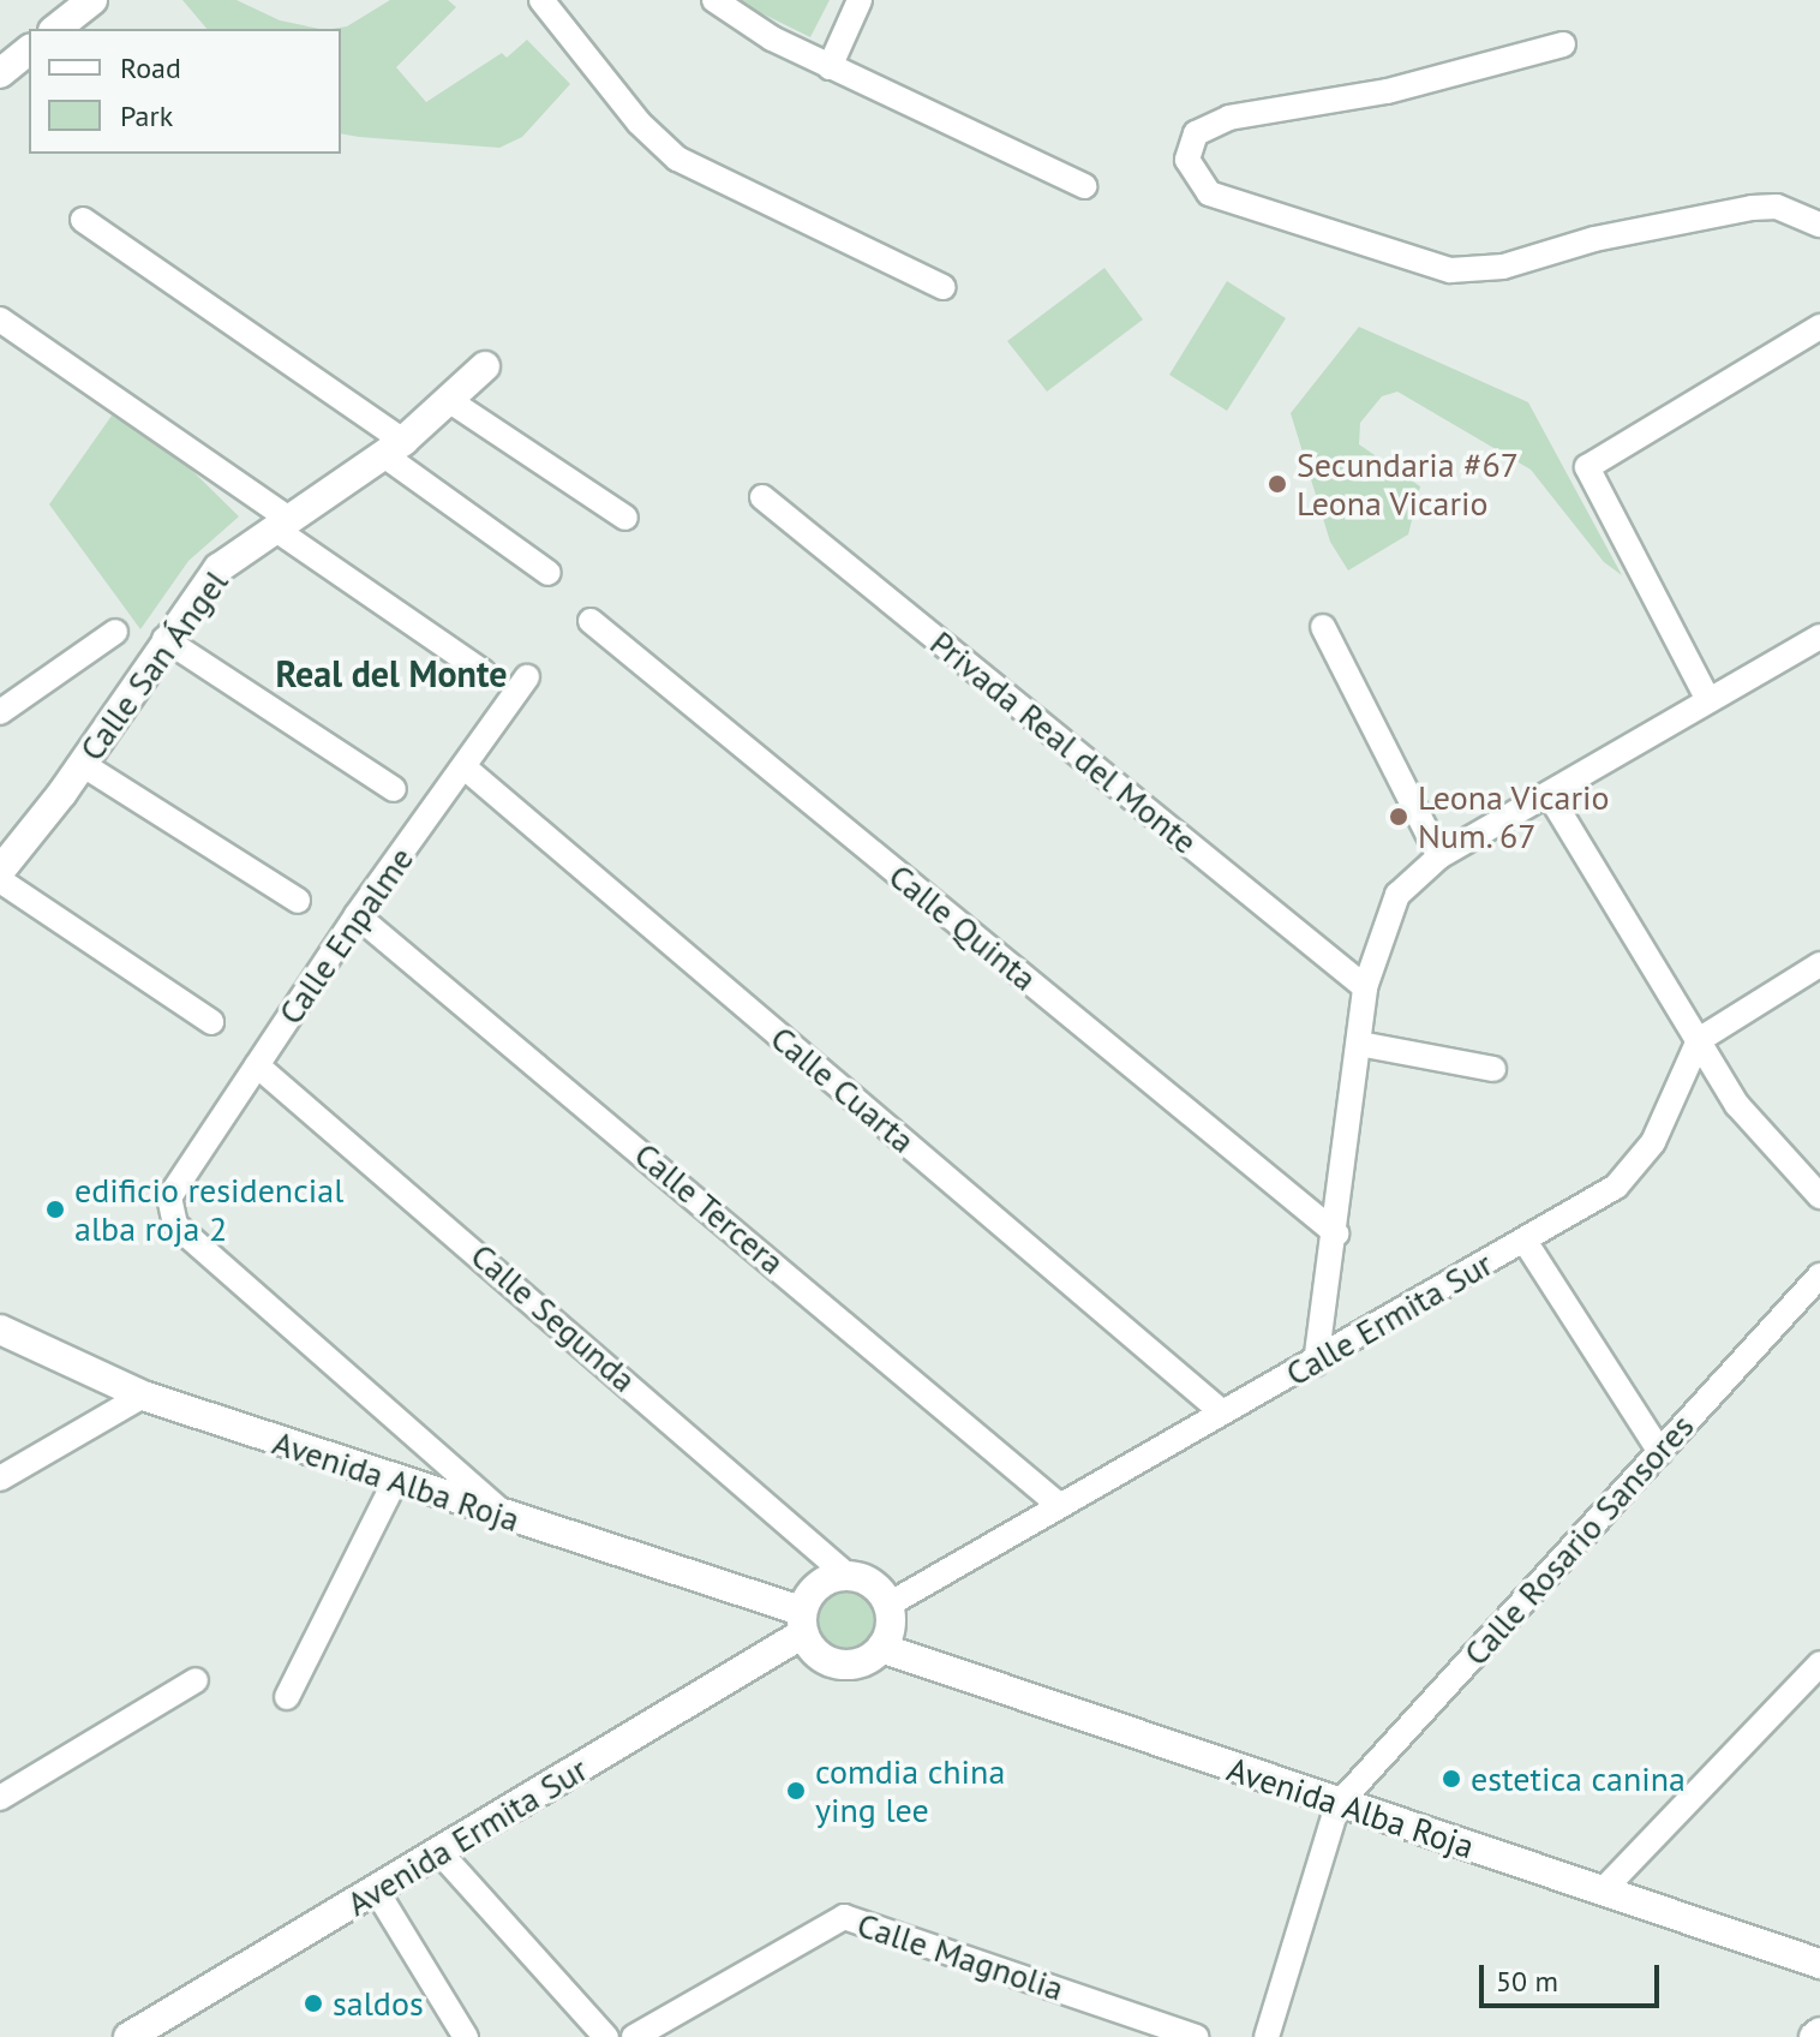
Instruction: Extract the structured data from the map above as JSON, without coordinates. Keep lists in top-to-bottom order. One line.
{"streets":{"main road":["Calle San Ángel","Avenida Alba Roja","Avenida Ermita Sur"],"street":["Privada Real del Monte","Calle Quinta","Calle Enpalme","Calle Cuarta","Calle Tercera","Calle Segunda","Calle Ermita Sur","Calle Rosario Sansores","Calle Magnolia"]},"crossings":[["Calle Enpalme","Calle Cuarta"],["Calle Enpalme","Calle Tercera"],["Calle Enpalme","Calle Segunda"],["Calle Enpalme","Avenida Alba Roja"],["Calle Cuarta","Calle Ermita Sur"],["Calle Tercera","Calle Ermita Sur"],["Calle Segunda","Calle Ermita Sur"],["Calle Segunda","Avenida Alba Roja"],["Calle Segunda","Avenida Ermita Sur"],["Calle Ermita Sur","Avenida Alba Roja"],["Calle Ermita Sur","Avenida Ermita Sur"],["Avenida Alba Roja","Calle Rosario Sansores"],["Avenida Alba Roja","Avenida Ermita Sur"]],"districts":["Real del Monte"],"places":["Secundaria #67 Leona Vicario","Leona Vicario Num. 67","edificio residencial alba roja 2","estetica canina","comdia china ying lee","saldos"],"legend":["Road","Park"],"scale_bar":"50 m"}
